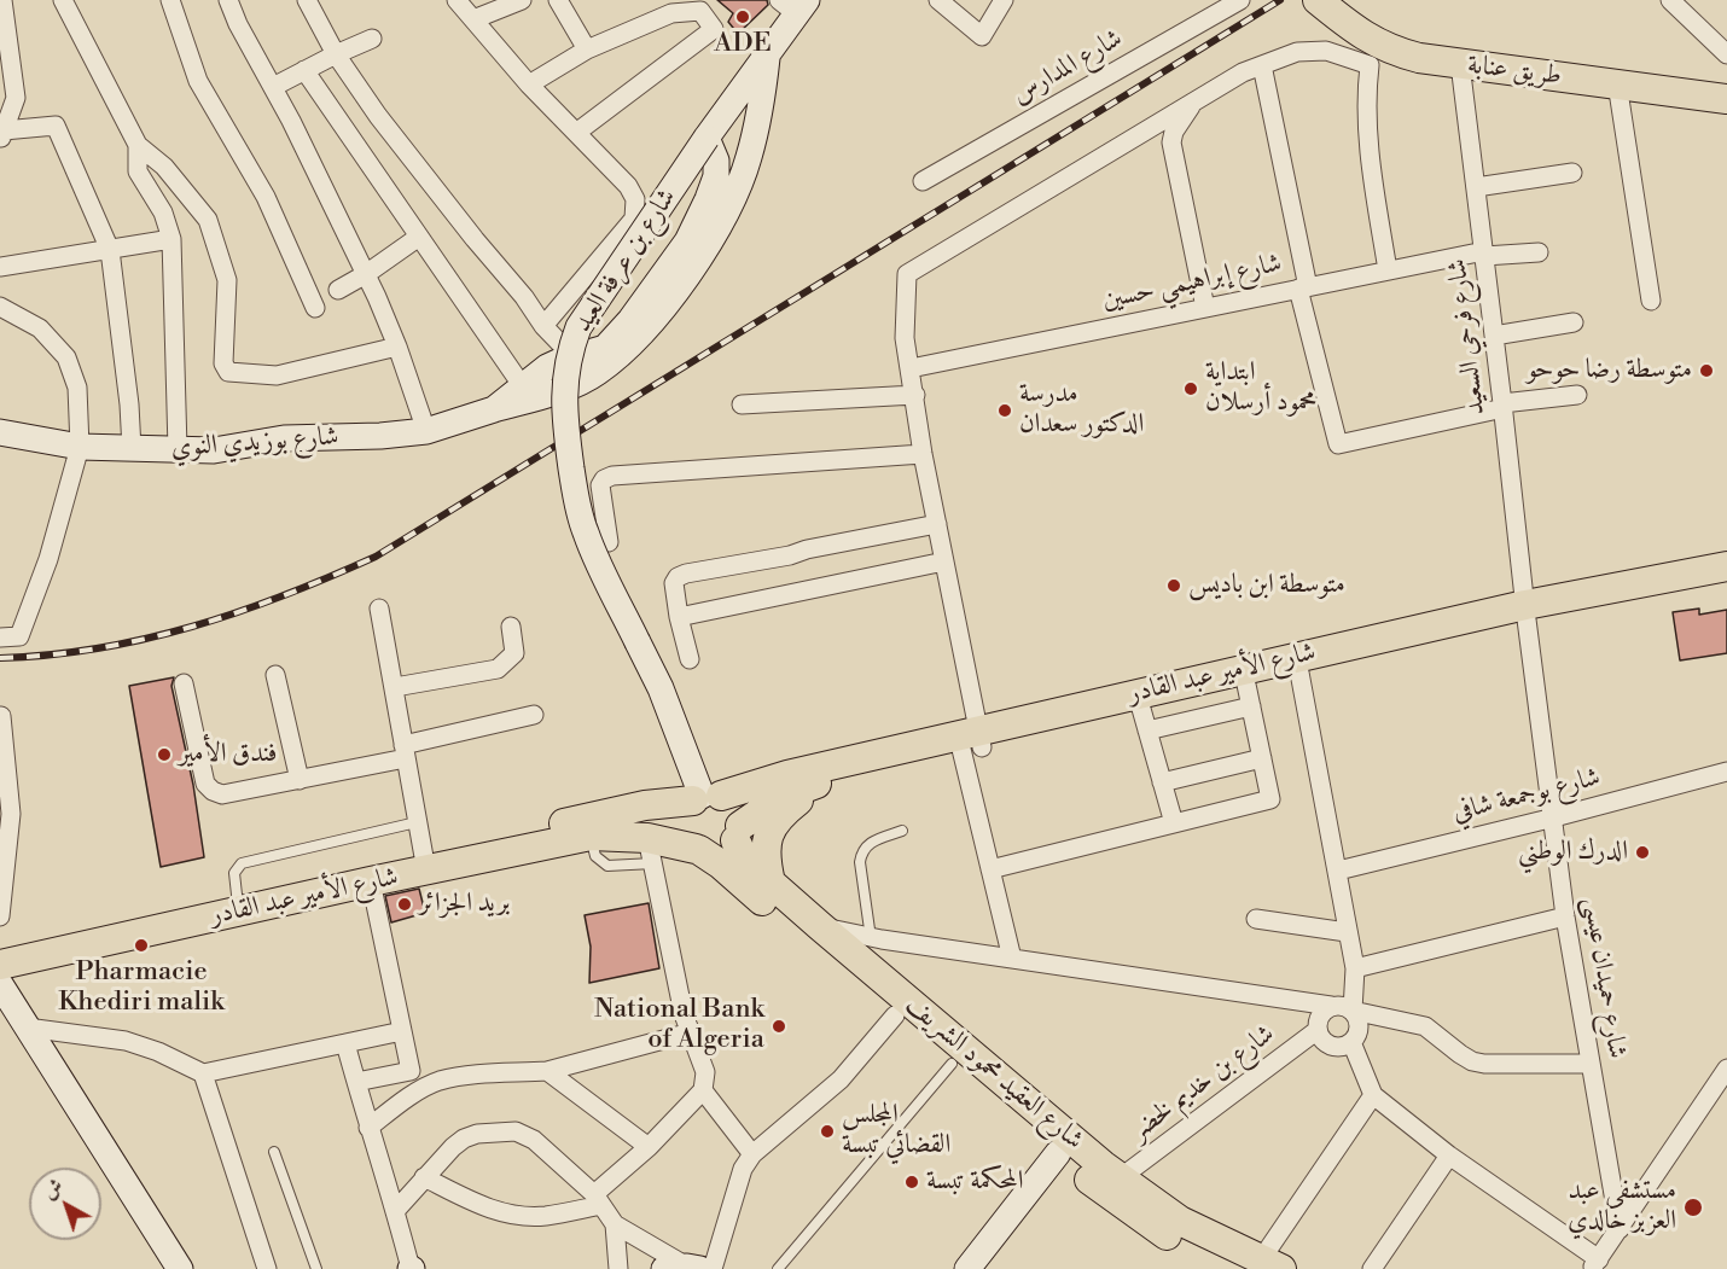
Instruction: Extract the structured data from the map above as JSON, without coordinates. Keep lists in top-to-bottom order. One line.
{"streets":{"main road":["طريق عنابة","شارع الأمير عبد القادر","شارع العقيد محمود الشريف"],"street":["شارع المدارس","شارع بن عرفة العيد","شارع إبراهيمي حسين","شارع فرحي السعيد","شارع بوزيدي النوي","شارع بوجمعة شافي","شارع حميدان عيسى","شارع بن خديم لخضر"]},"crossings":[["طريق عنابة","شارع فرحي السعيد"],["شارع بن عرفة العيد","شارع بوزيدي النوي"],["شارع بن عرفة العيد","شارع الأمير عبد القادر"],["شارع بن عرفة العيد","شارع العقيد محمود الشريف"],["شارع إبراهيمي حسين","شارع فرحي السعيد"],["شارع فرحي السعيد","شارع الأمير عبد القادر"],["شارع فرحي السعيد","شارع حميدان عيسى"],["شارع الأمير عبد القادر","شارع حميدان عيسى"],["شارع الأمير عبد القادر","شارع العقيد محمود الشريف"],["شارع بوجمعة شافي","شارع حميدان عيسى"],["شارع العقيد محمود الشريف","شارع بن خديم لخضر"]],"places":["ADE","متوسطة رضا حوحو","ابتداية محمود أرسلان","مدرسة الدكتور سعدان","متوسطة ابن باديس","فندق الأمير","الدرك الوطني","بريد الجزائر","Pharmacie Khediri malik","National Bank of Algeria","المجلس القضائي تبسة","المحكمة تبسة","مستشفى عبد العزبز خالدي"],"north":"top left"}
